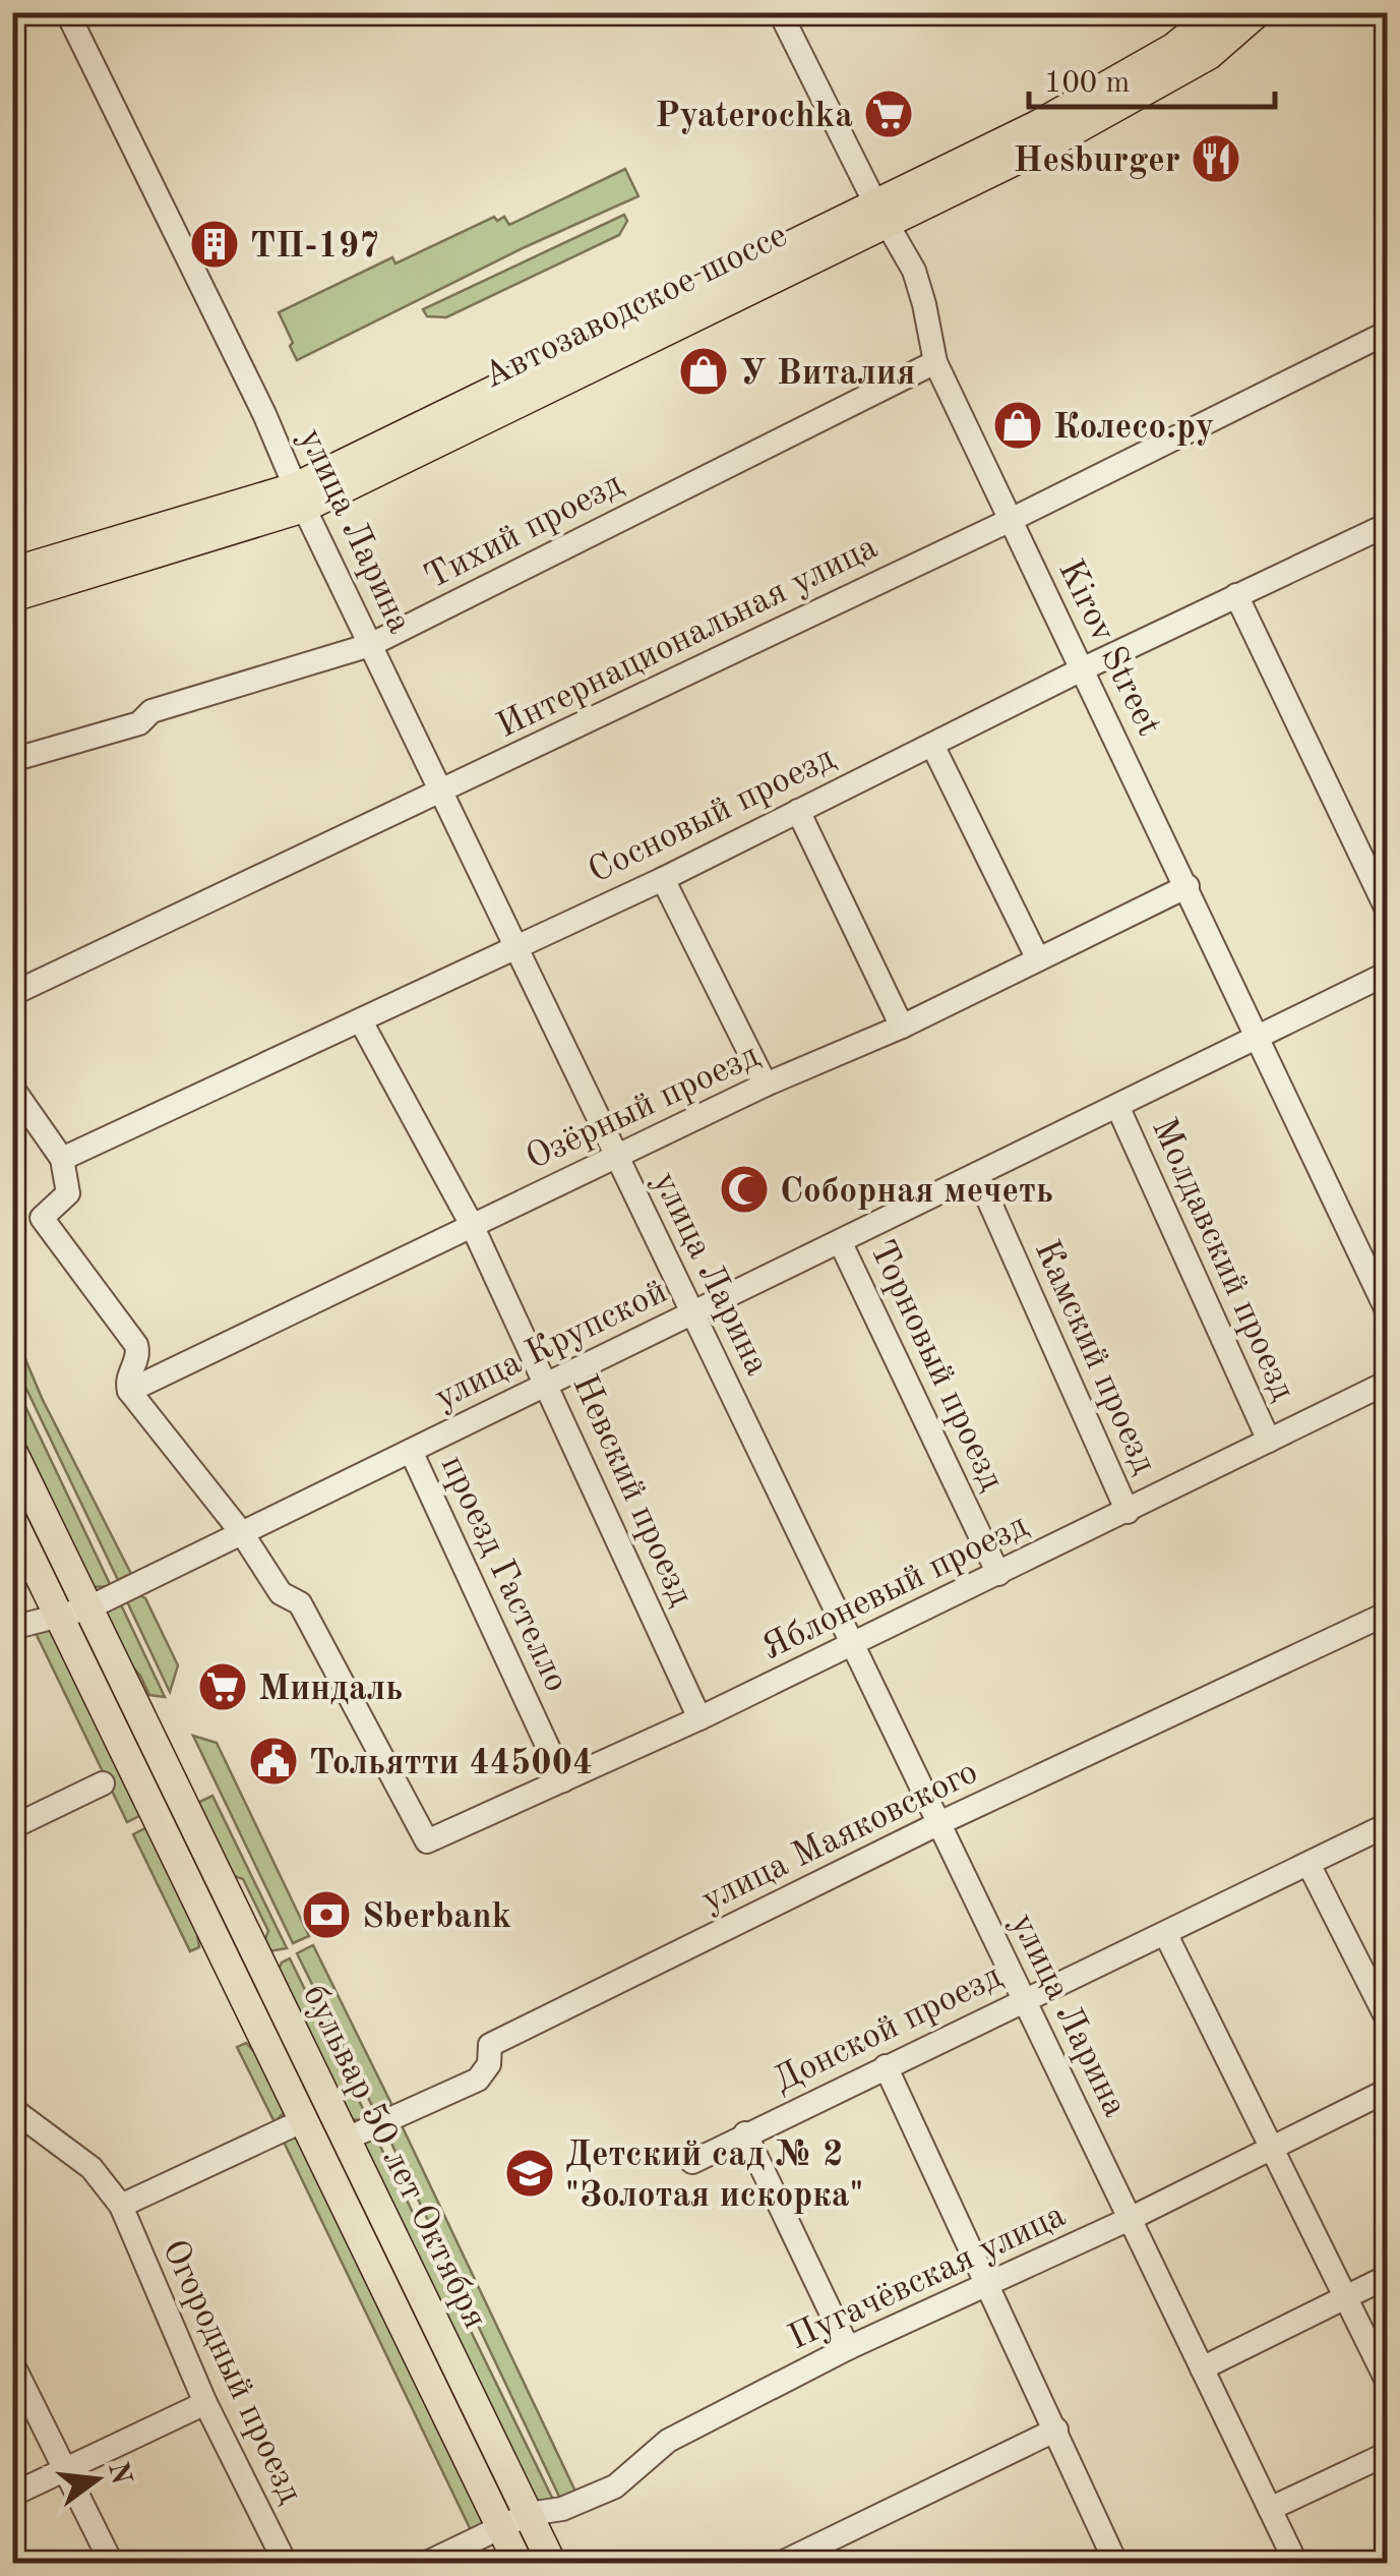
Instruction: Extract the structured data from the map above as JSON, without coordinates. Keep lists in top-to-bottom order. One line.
{"streets":{"main road":["Автозаводское шоссе","бульвар 50 лет Октября"],"street":["Тихий проезд","улица Ларина","Интернациональная улица","Kirov Street","Сосновый проезд","Озёрный проезд","Молдавский проезд","улица Крупской","Камский проезд","Торновый проезд","Невский проезд","проезд Гастелло","Яблоневый проезд","улица Маяковского","Донской проезд","Пугачёвская улица","Огородный проезд"]},"crossings":[["Автозаводское шоссе","улица Ларина"],["Автозаводское шоссе","Kirov Street"],["Тихий проезд","улица Ларина"],["Тихий проезд","Kirov Street"],["улица Ларина","Интернациональная улица"],["улица Ларина","Сосновый проезд"],["улица Ларина","Озёрный проезд"],["улица Ларина","улица Крупской"],["улица Ларина","Яблоневый проезд"],["улица Ларина","улица Маяковского"],["улица Ларина","Донской проезд"],["улица Ларина","Пугачёвская улица"],["Интернациональная улица","Kirov Street"],["Kirov Street","Сосновый проезд"],["Kirov Street","Озёрный проезд"],["Kirov Street","улица Крупской"],["Сосновый проезд","Невский проезд"],["Озёрный проезд","Невский проезд"],["Молдавский проезд","улица Крупской"],["Молдавский проезд","Яблоневый проезд"],["улица Крупской","Камский проезд"],["улица Крупской","Торновый проезд"],["улица Крупской","Невский проезд"],["улица Крупской","проезд Гастелло"],["улица Крупской","Яблоневый проезд"],["улица Крупской","бульвар 50 лет Октября"],["Камский проезд","Яблоневый проезд"],["Торновый проезд","Яблоневый проезд"],["Невский проезд","Яблоневый проезд"],["проезд Гастелло","Яблоневый проезд"],["улица Маяковского","бульвар 50 лет Октября"],["бульвар 50 лет Октября","Пугачёвская улица"]],"places":{"supermarket":["Pyaterochka","Миндаль"],"restaurant":["Hesburger"],"building":["ТП-197"],"shop":["У Виталия","Колесо.ру"],"mosque":["Cоборная мечеть"],"public building":["Тольятти 445004"],"bank":["Sberbank"],"school or university":["Детский сад № 2 \"Золотая искорка\""]},"scale_bar":"100 m","north":"right"}
